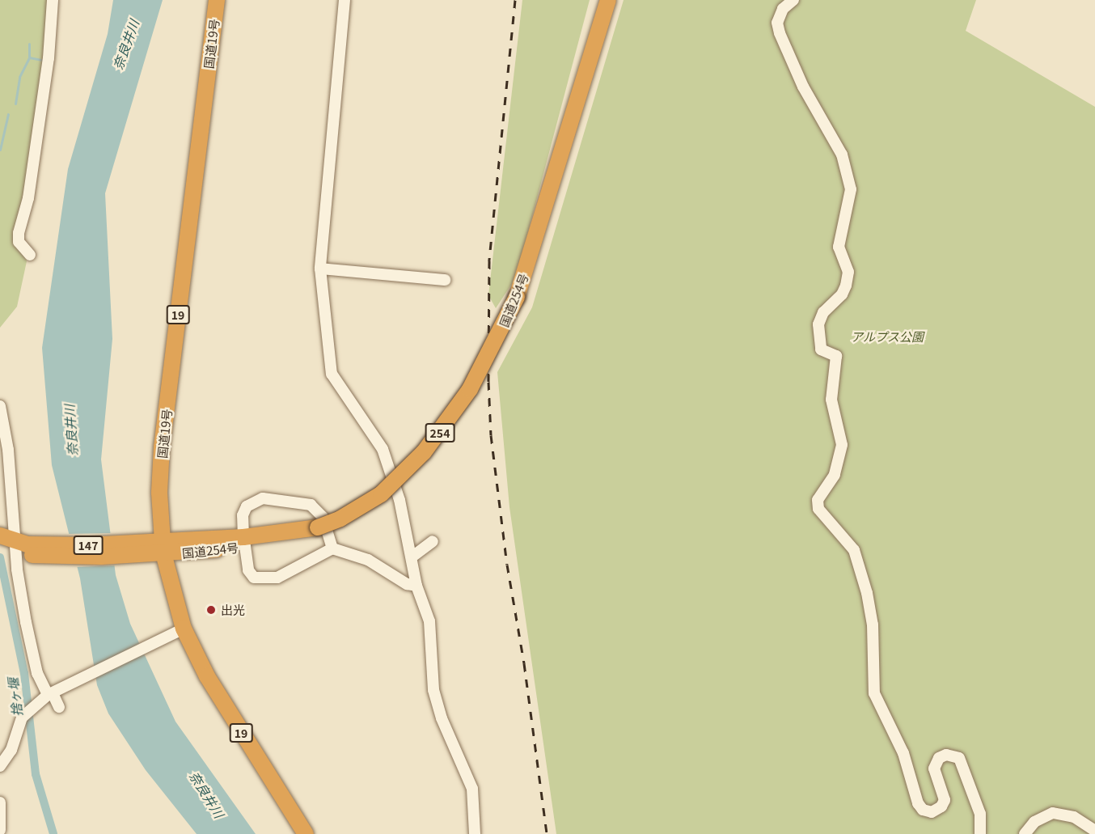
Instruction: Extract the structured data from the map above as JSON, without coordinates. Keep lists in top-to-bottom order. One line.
{"streets":{"highway":["国道19号","国道254号","19","254","147"]},"crossings":[["国道19号","国道254号"],["国道19号","147"],["国道254号","147"]],"water":["奈良井川","捨ヶ堰"],"parks":["アルプス公園"],"places":["出光"]}
